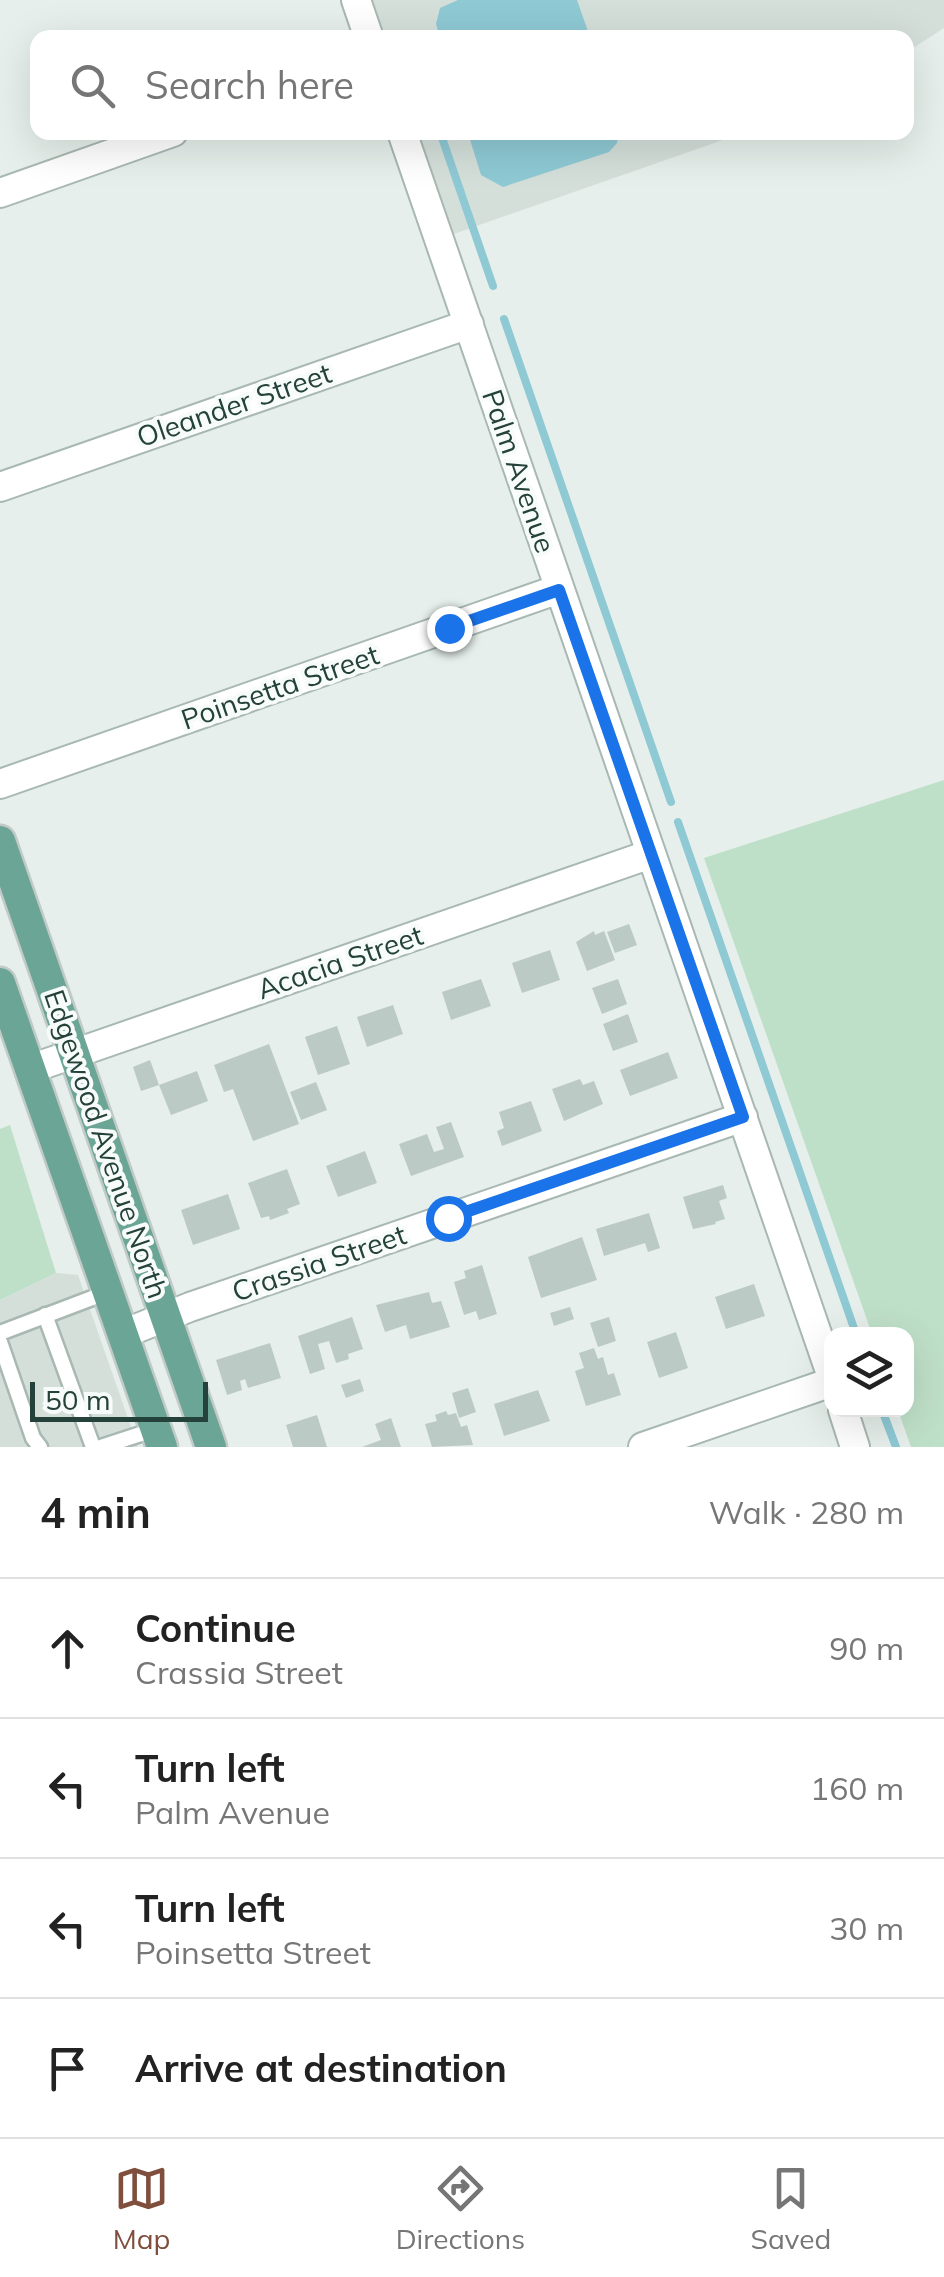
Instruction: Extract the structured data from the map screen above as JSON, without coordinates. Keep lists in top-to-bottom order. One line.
{"streets":{"main road":["Edgewood Avenue North"],"street":["Oleander Street","Palm Avenue","Poinsetta Street","Acacia Street","Crassia Street"]},"crossings":[["Oleander Street","Palm Avenue"],["Palm Avenue","Poinsetta Street"],["Palm Avenue","Acacia Street"],["Palm Avenue","Crassia Street"],["Acacia Street","Edgewood Avenue North"],["Edgewood Avenue North","Crassia Street"]],"scale_bar":"50 m","page":{"search":"Search here","scale":"50 m","heading":["4 min","Walk · 280 m"],"list":[["Continue","Crassia Street","90 m"],["Turn left","Palm Avenue","160 m"],["Turn left","Poinsetta Street","30 m"],"Arrive at destination"],"nav":["Map","Directions","Saved"]}}
